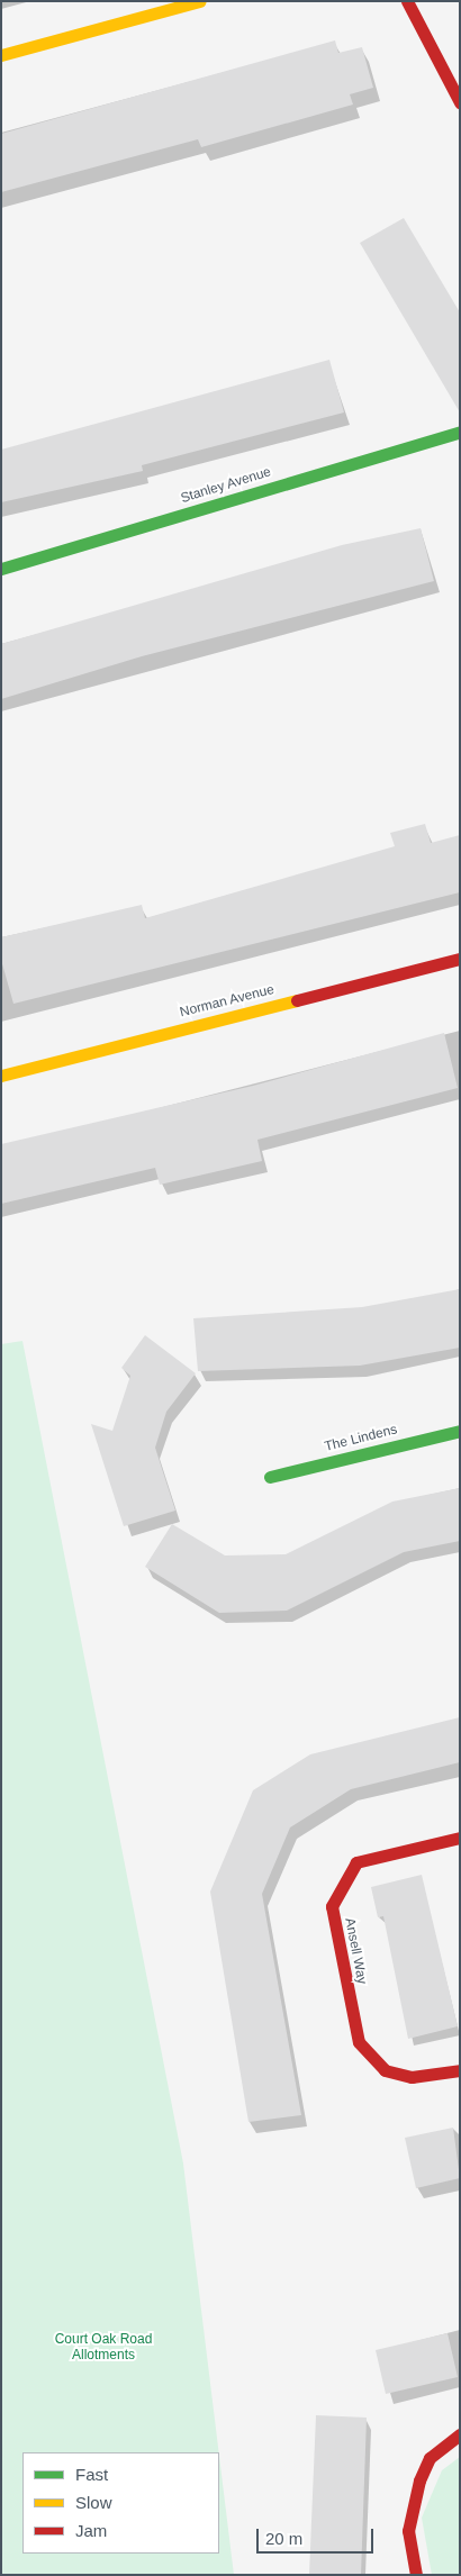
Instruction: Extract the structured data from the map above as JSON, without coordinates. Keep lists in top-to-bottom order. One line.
{"streets":{"street":["Stanley Avenue","Norman Avenue","The Lindens","Ansell Way"]},"parks":["Court Oak Road Allotments"],"legend":["Fast","Slow","Jam"],"scale_bar":"20 m"}
